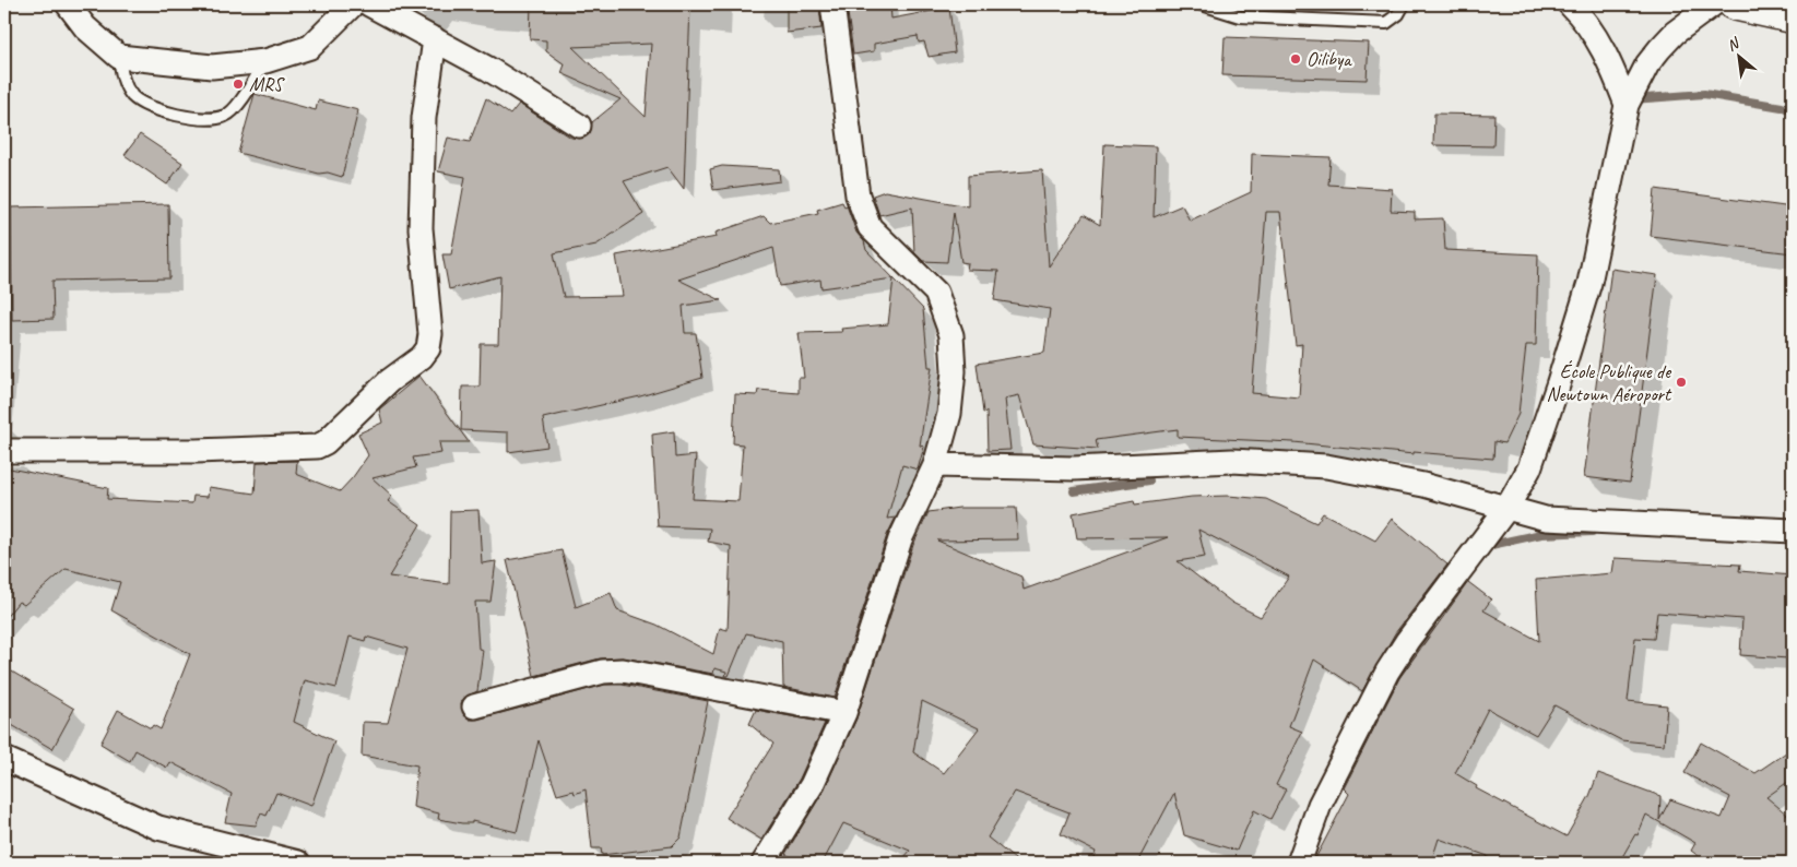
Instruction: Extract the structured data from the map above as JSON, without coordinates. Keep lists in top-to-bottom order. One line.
{"places":["Oilibya","MRS","École Publique de Newtown Aéroport"],"north":"top left"}
